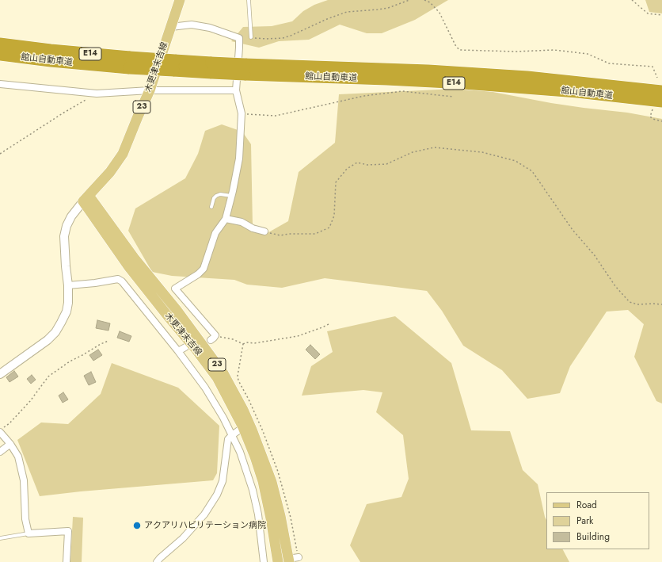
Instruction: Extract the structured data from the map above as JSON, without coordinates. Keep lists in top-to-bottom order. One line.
{"streets":{"highway":["E14","館山自動車道"],"main road":["木更津末吉線","23"]},"places":["アクアリハビリテーション病院"],"legend":["Road","Park","Building"]}
